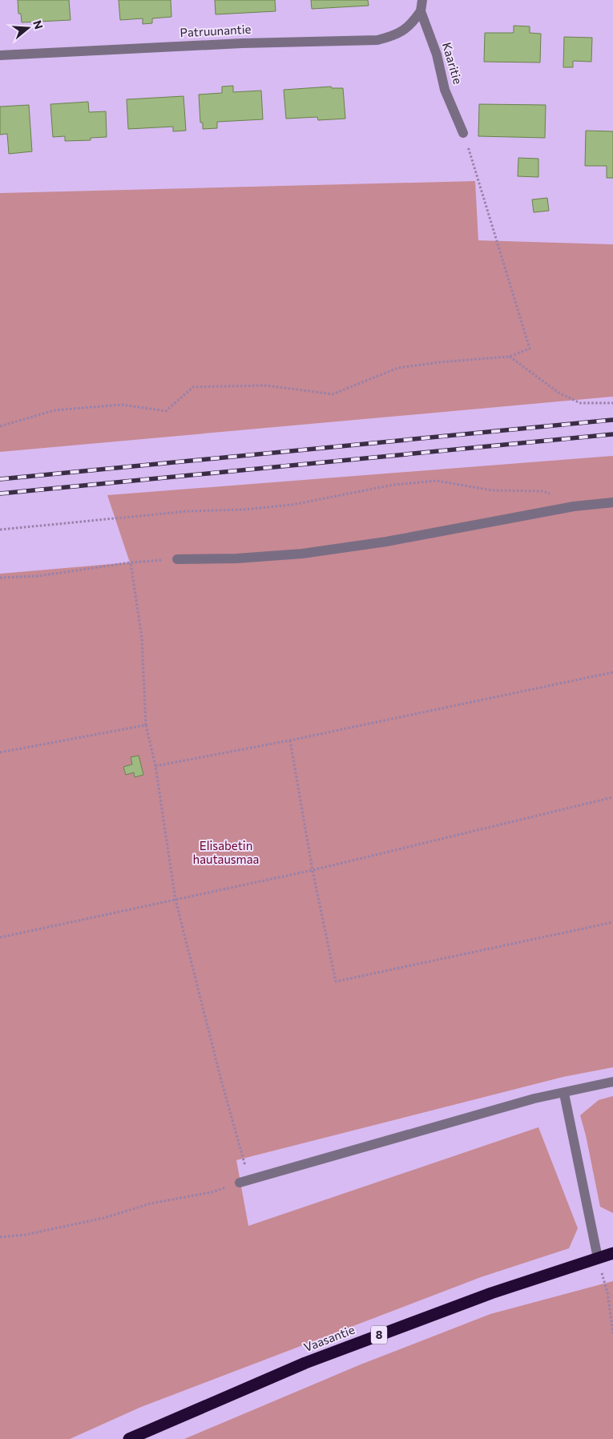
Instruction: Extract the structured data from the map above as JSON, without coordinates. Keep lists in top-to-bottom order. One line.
{"streets":{"highway":["8","Vaasantie"],"street":["Patruunantie","Kaaritie"]},"crossings":[["Patruunantie","Kaaritie"]],"parks":["Elisabetin hautausmaa"],"north":"right"}
